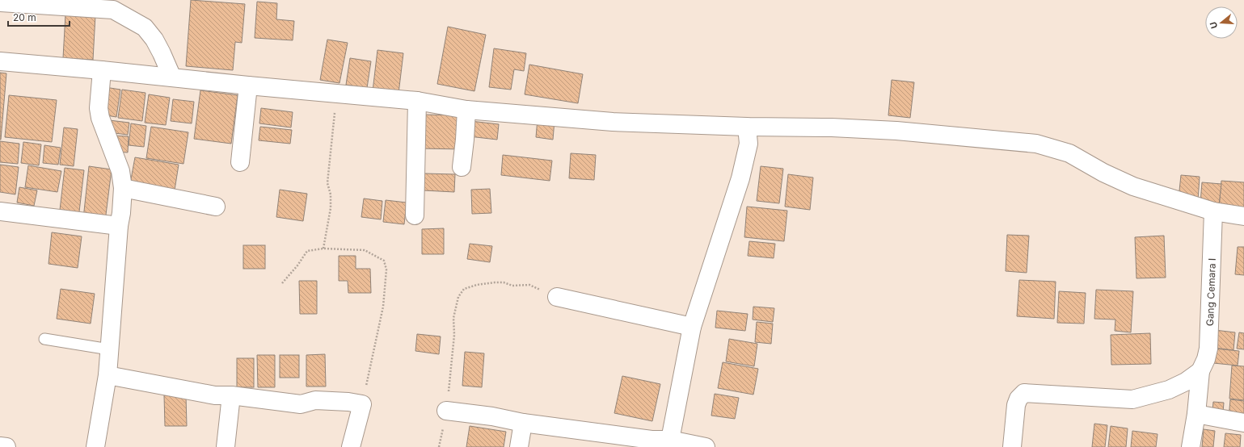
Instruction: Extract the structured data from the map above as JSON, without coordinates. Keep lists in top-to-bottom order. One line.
{"streets":{"street":["Gang Cemara I"]},"scale_bar":"20 m","north":"left"}
